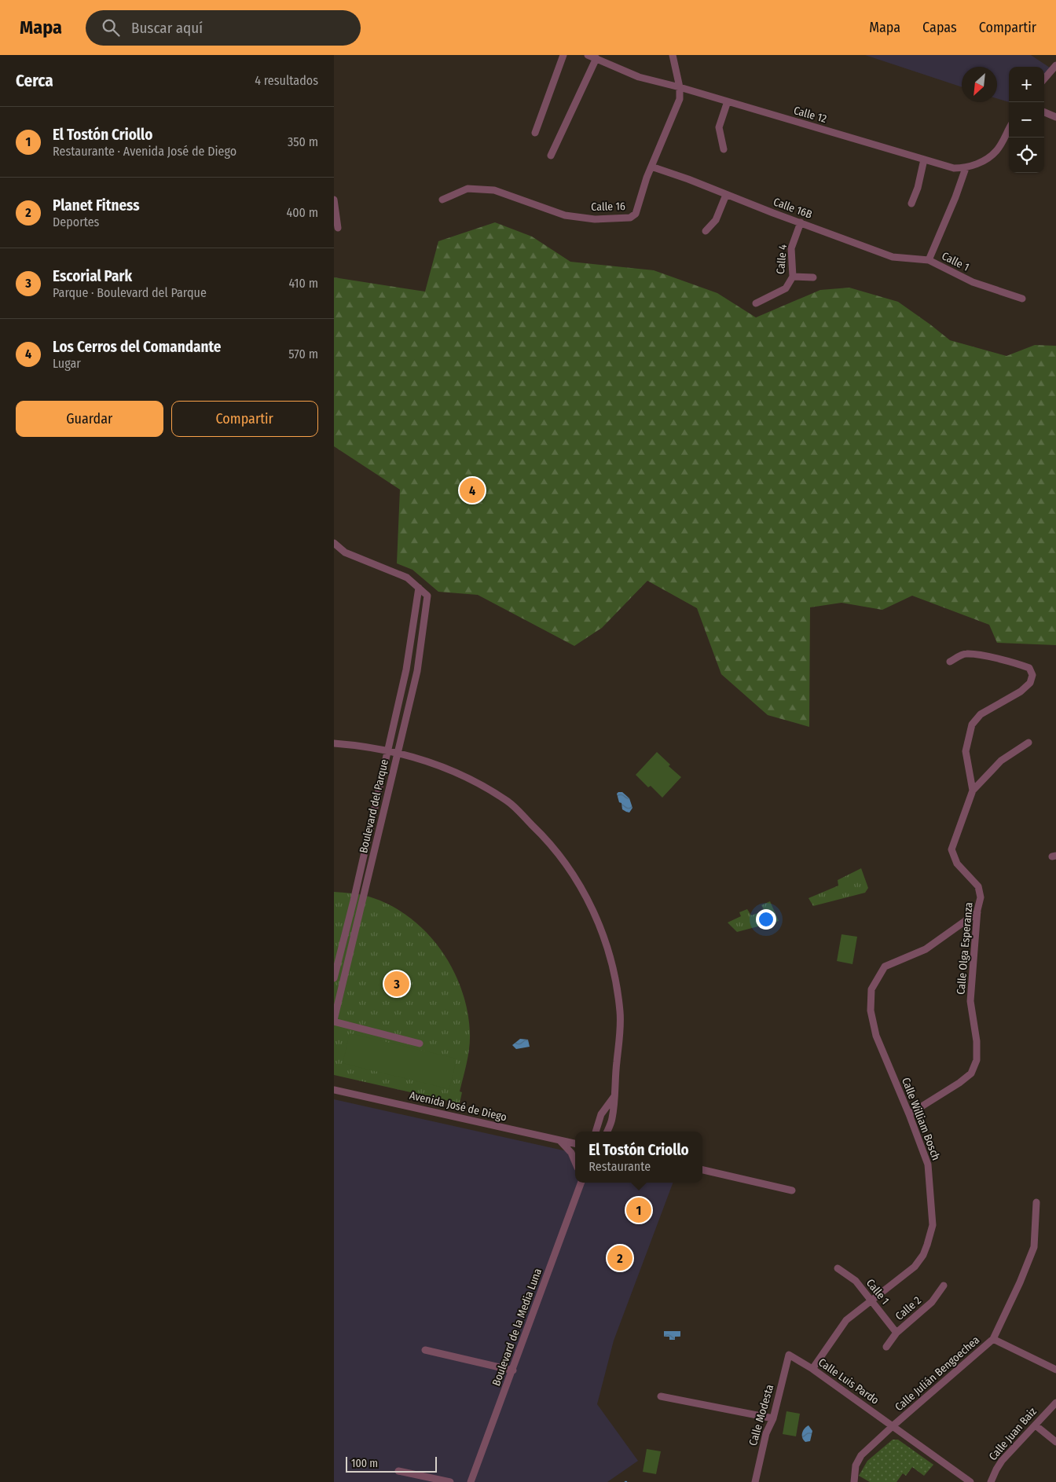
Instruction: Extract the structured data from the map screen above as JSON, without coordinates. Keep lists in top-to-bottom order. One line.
{"streets":{"street":["Calle 12","Calle 16","Calle 16B","Calle 4","Calle 1","Boulevard del Parque","Calle Olga Esperanza","Avenida José de Diego","Calle William Bosch","Calle 2","Boulevard de la Media Luna","Calle Julián Bengoechea","Calle Luis Pardo","Calle Modesta","Calle Juan Baiz"]},"crossings":[["Calle 12","Calle 16"],["Calle 12","Calle 1"],["Calle 16","Calle 16B"],["Calle 16B","Calle 4"],["Calle 16B","Calle 1"],["Calle 1","Calle William Bosch"],["Calle 1","Calle 2"],["Calle Olga Esperanza","Calle William Bosch"],["Calle William Bosch","Calle Luis Pardo"],["Calle Julián Bengoechea","Calle Luis Pardo"],["Calle Luis Pardo","Calle Modesta"]],"scale_bar":"100 m","north":"bottom left","page":{"header":"Mapa","search":"Buscar aquí","nav":["Mapa","Capas","Compartir"],"heading":["Cerca","4 resultados"],"map_buttons":["+","−"],"list":[{"mark":"1","name":"El Tostón Criollo","note":"Restaurante · Avenida José de Diego","value":"350 m"},{"mark":"2","name":"Planet Fitness","note":"Deportes","value":"400 m"},{"mark":"3","name":"Escorial Park","note":"Parque · Boulevard del Parque","value":"410 m"},{"mark":"4","name":"Los Cerros del Comandante","note":"Lugar","value":"570 m"}],"buttons":["Guardar","Compartir"],"pins":["4","3","1","2"],"popup":["El Tostón Criollo","Restaurante"],"scale":"100 m"}}
